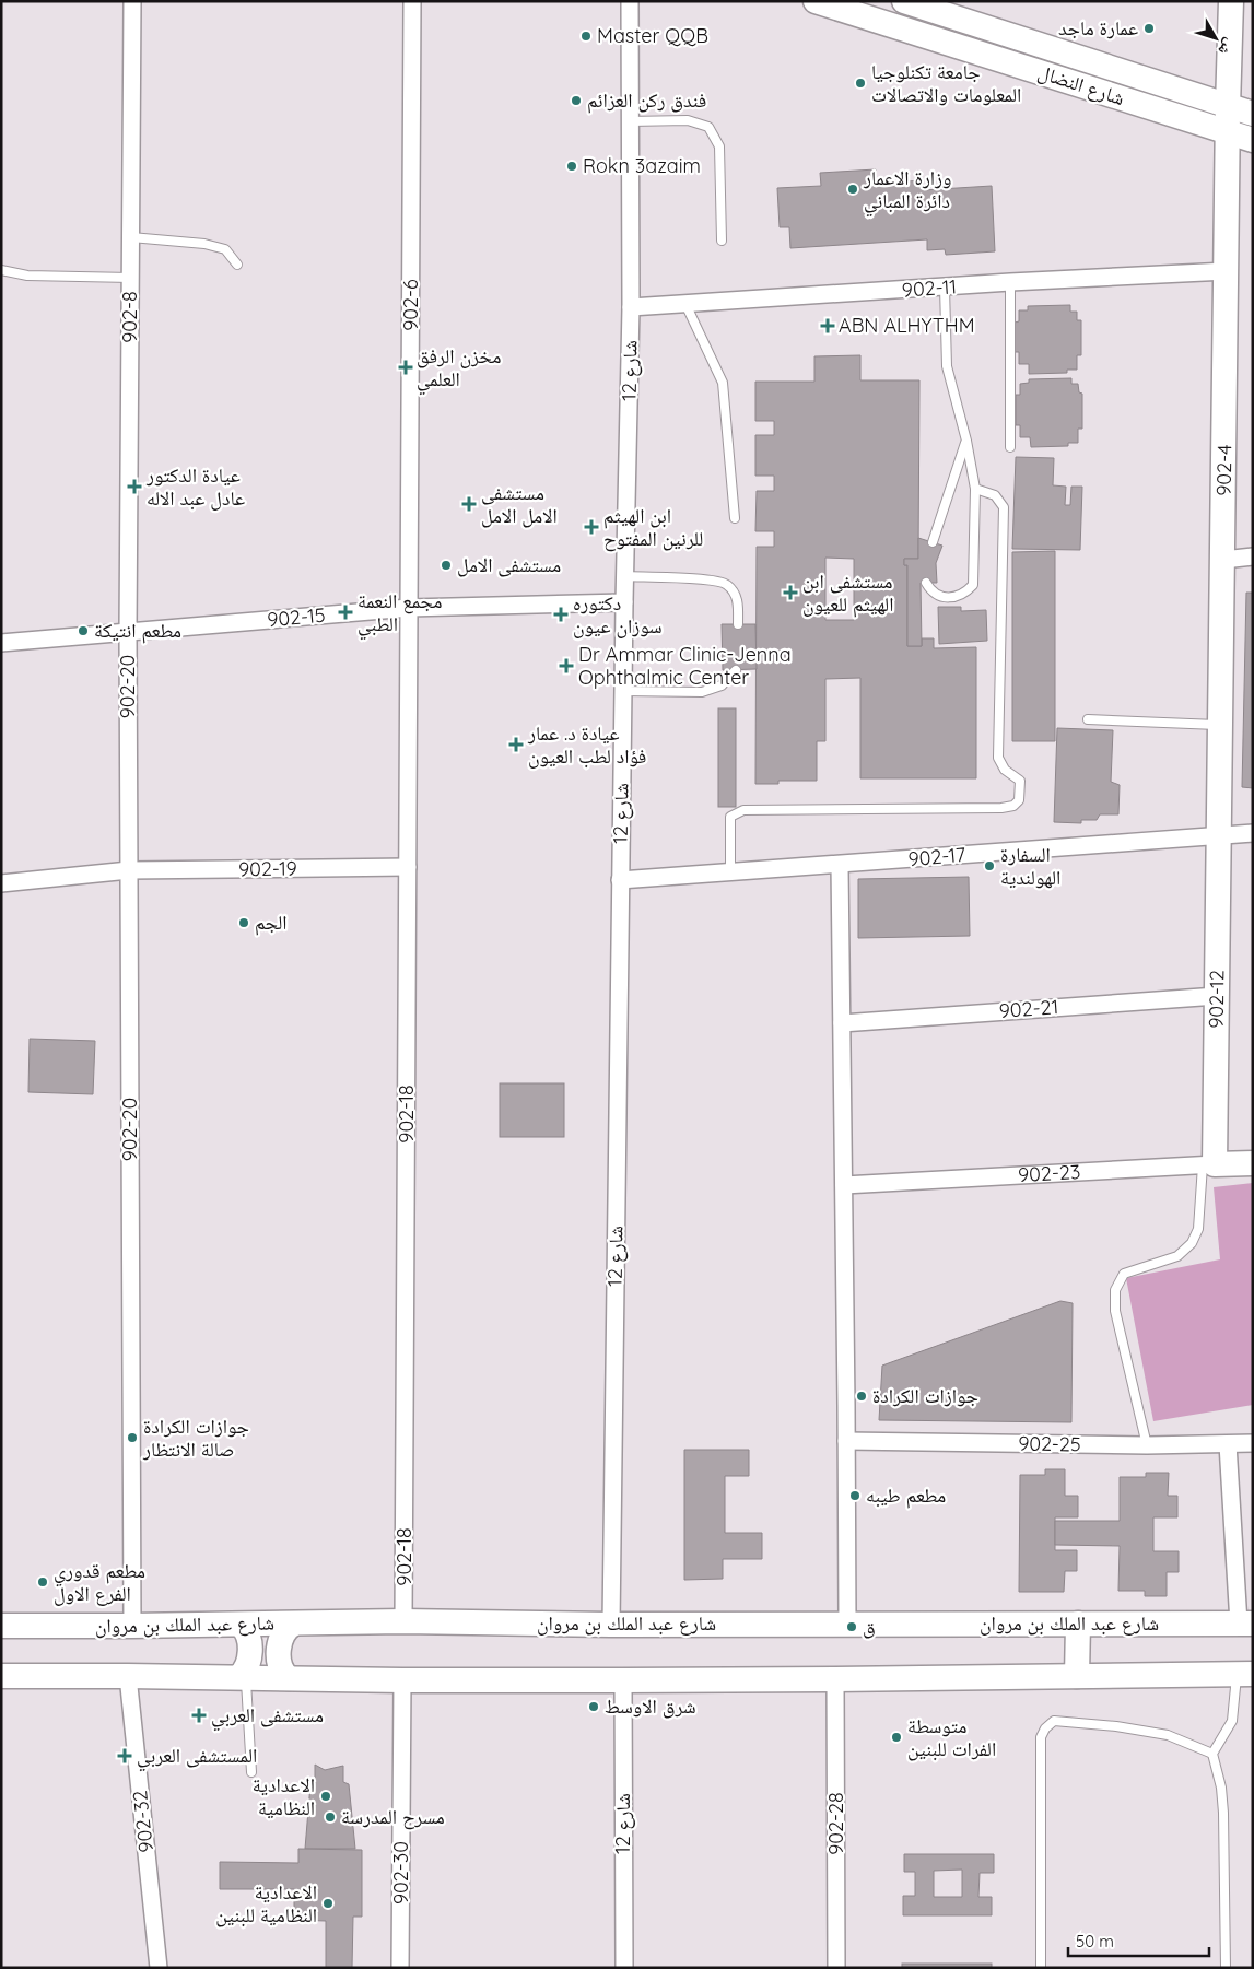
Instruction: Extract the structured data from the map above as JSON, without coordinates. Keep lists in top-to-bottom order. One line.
{"streets":{"street":["شارع النضال","902-11","902-6","902-8","شارع 12","902-4","902-15","902-20","902-17","902-19","902-12","902-21","902-18","902-23","902-25","شارع عبد الملك بن مروان","902-32","902-28","902-30"]},"crossings":[["شارع النضال","902-4"],["902-11","شارع 12"],["902-11","902-4"],["902-6","902-15"],["902-6","902-18"],["902-8","902-15"],["902-8","902-20"],["شارع 12","902-15"],["شارع 12","902-17"],["شارع 12","شارع عبد الملك بن مروان"],["902-4","902-17"],["902-4","902-12"],["902-15","902-20"],["902-15","902-18"],["902-20","902-19"],["902-20","شارع عبد الملك بن مروان"],["902-17","902-12"],["902-19","902-18"],["902-12","902-21"],["902-12","902-23"],["902-18","شارع عبد الملك بن مروان"]],"places":{"other":["عمارة ماجد","Master QQB","جامعة تكنلوجيا المعلومات والاتصالات","فندق ركن العزائم","Rokn 3azaim","وزارة الاعمار دائرة المباني","مستشفى الامل","مطعم انتيكة","السفارة الهولندية","الجم","جوازات الكرادة","جوازات الكرادة صالة الانتظار","مطعم طيبه","مطعم قدوري الفرع الاول","ق","شرق الاوسط","متوسطة الفرات للبنين","الاعدادية النظامية","مسرح المدرسة","الاعدادية النظامية للبنين"],"health":["ABN ALHYTHM","مخزن الرفق العلمي","عيادة الدكتور عادل عبد الاله","مستشفى الامل الامل","ابن الهيثم للرنين المفتوح","مستشفى ابن الهيثم للعيون","مجمع النعمة الطبي","دكتوره سوزان عيون","Dr Ammar Clinic-Jenna Ophthalmic Center","عيادة د. عمار فؤاد لطب العيون","مستشفى العربي","المستشفى العربي"]},"scale_bar":"50 m","north":"bottom right"}
